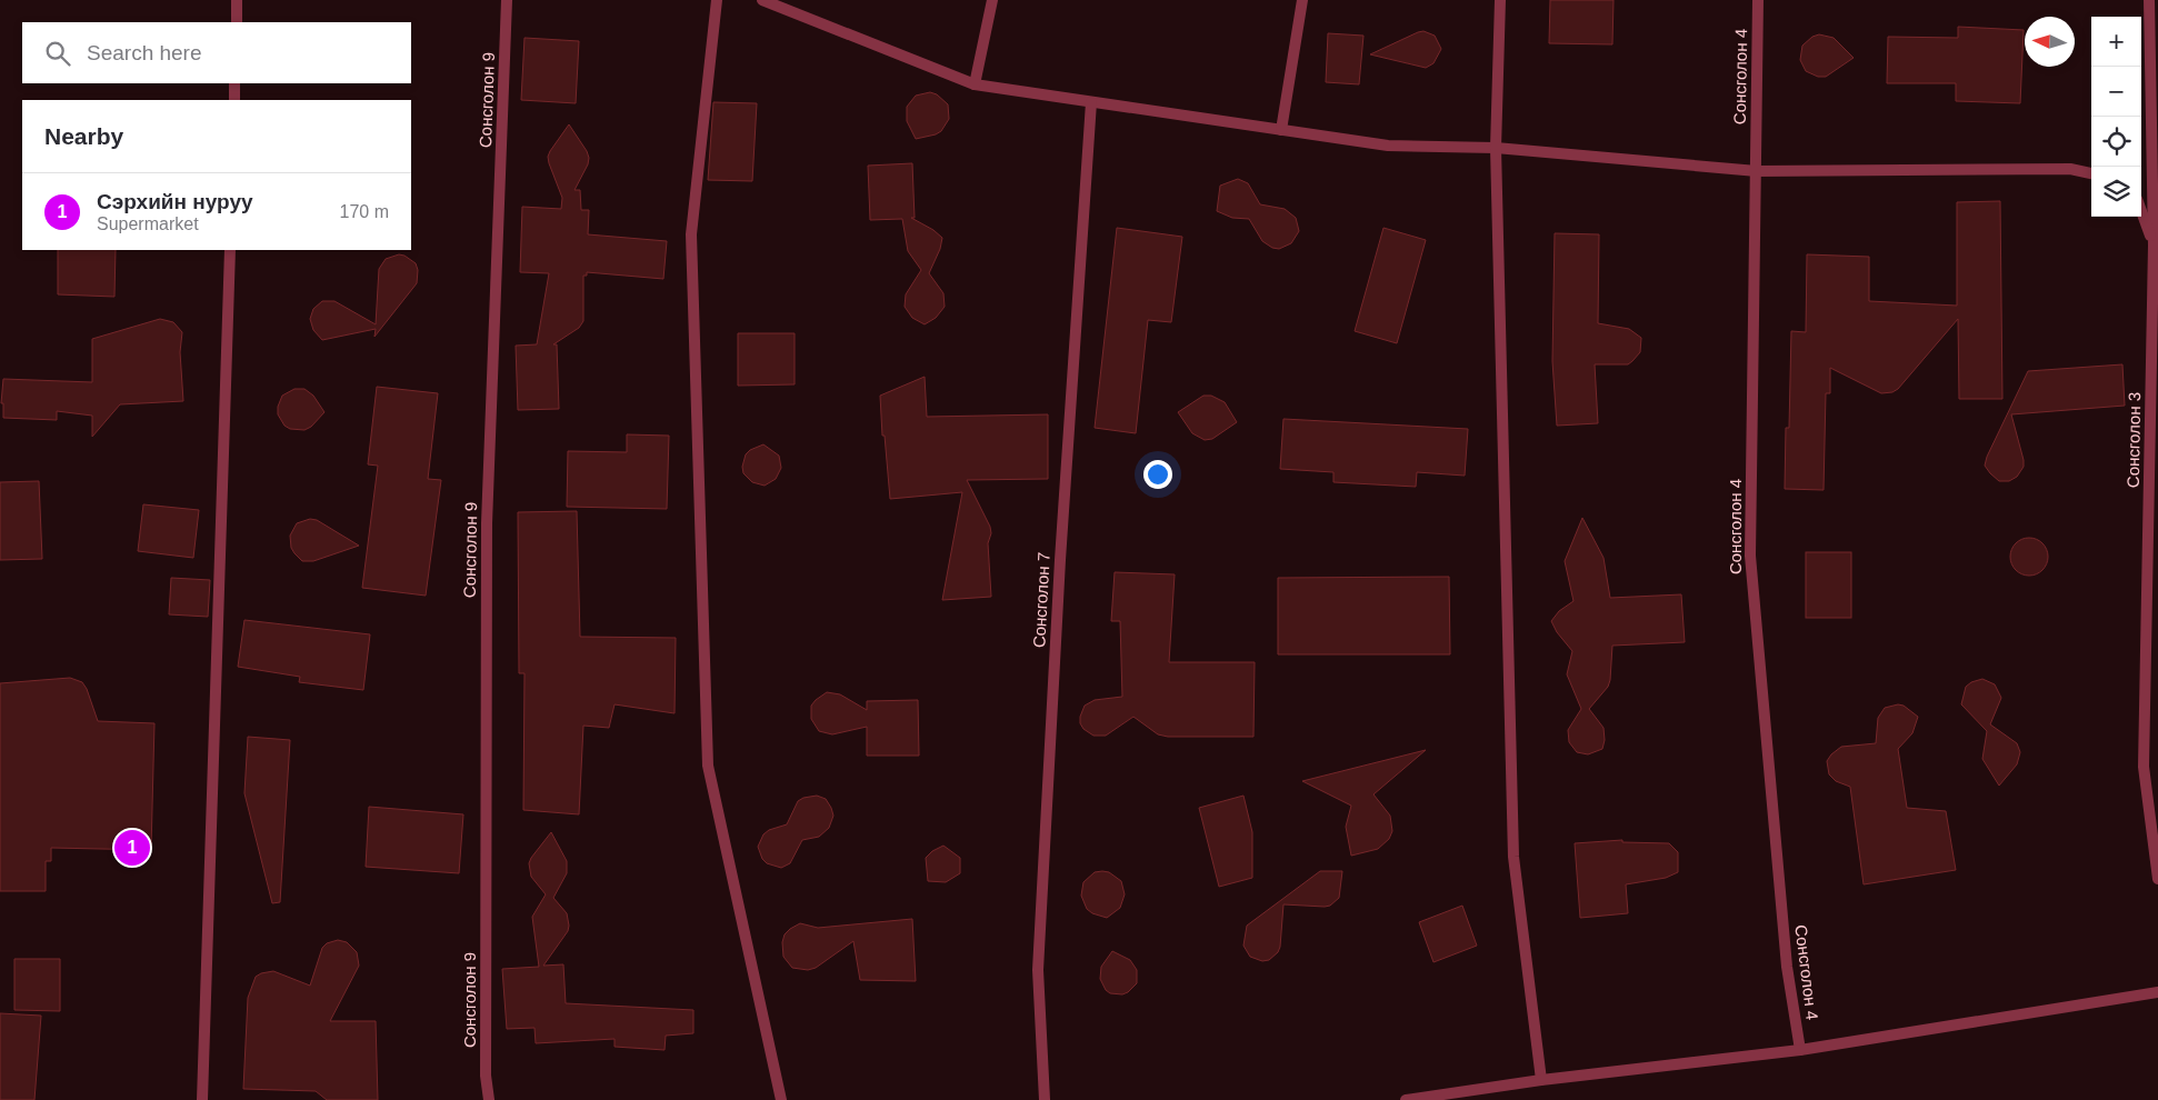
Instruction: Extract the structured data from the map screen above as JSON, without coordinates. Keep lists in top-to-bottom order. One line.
{"streets":{"street":["Сонсголон 4","Сонсголон 9","Сонсголон 3","Сонсголон 7"]},"north":"left","page":{"map_buttons":["+","−"],"search":"Search here","heading":"Nearby","list":[{"mark":"1","name":"Сэрхийн нуруу","note":"Supermarket","value":"170 m"}],"pins":"1"}}
